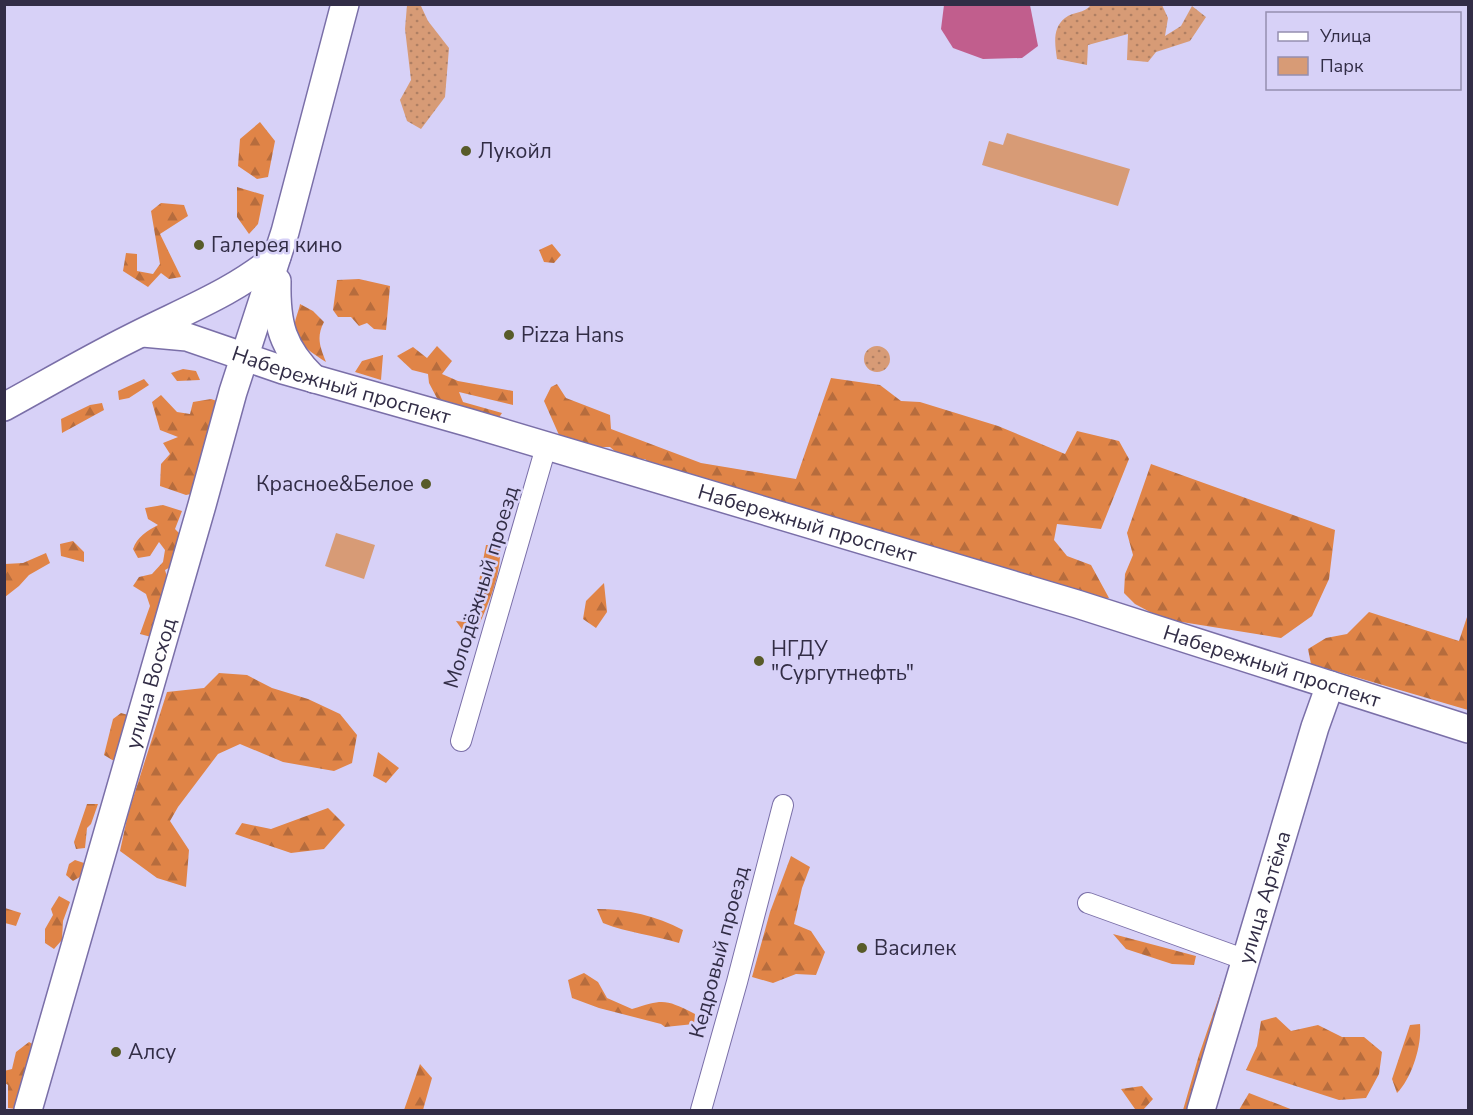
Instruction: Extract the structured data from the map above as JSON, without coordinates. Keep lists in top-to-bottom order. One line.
{"streets":{"main road":["Набережный проспект","улица Восход","улица Артёма"],"street":["Молодёжный проезд","Кедровый проезд"]},"crossings":[["Набережный проспект","Молодёжный проезд"],["Набережный проспект","улица Восход"],["Набережный проспект","улица Артёма"]],"places":["Лукойл","Галерея кино","Pizza Hans","Красное&Белое","НГДУ \"Сургутнефть\"","Василек","Алсу"],"legend":["Улица","Парк"]}
